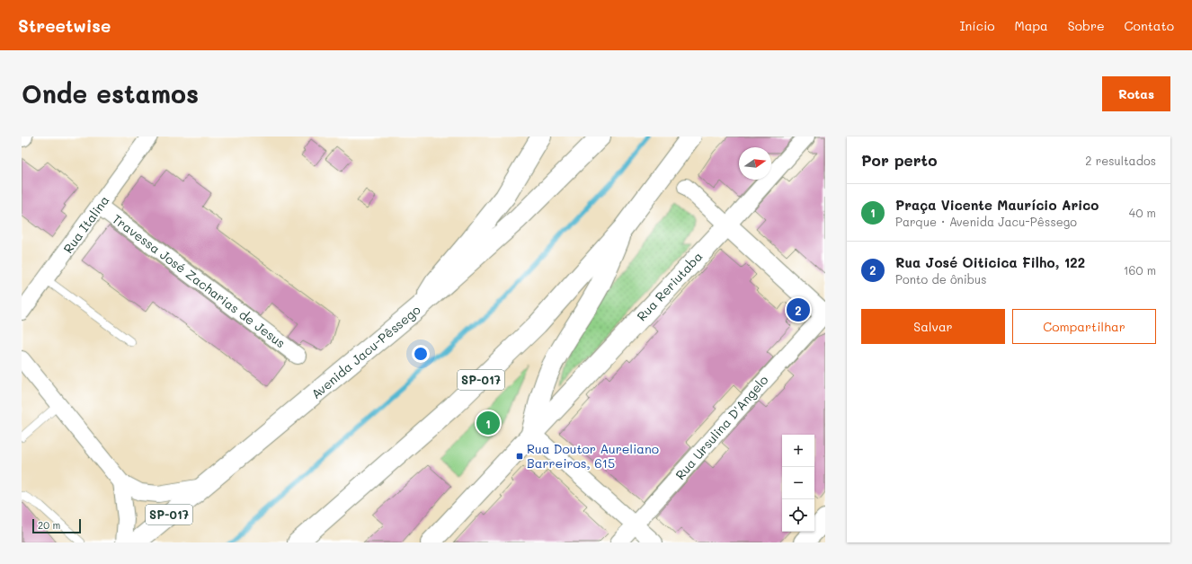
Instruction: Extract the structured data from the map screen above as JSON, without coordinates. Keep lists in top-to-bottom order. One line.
{"streets":{"main road":["Rua Reriutaba","Avenida Jacu-Pêssego","SP-017"],"street":["Rua Italina","Travessa José Zacharias de Jesus","Rua Ursulina D'Angelo"]},"crossings":[["Rua Italina","Travessa José Zacharias de Jesus"]],"places":{"transit":["Rua Doutor Aureliano Barreiros, 615"]},"scale_bar":"20 m","north":"right","page":{"header":"Streetwise","nav":["Início","Mapa","Sobre","Contato"],"buttons":["Rotas",["Salvar","Compartilhar"]],"title":"Onde estamos","heading":["Por perto","2 resultados"],"list":[{"mark":"1","name":"Praça Vicente Maurício Arico","note":"Parque · Avenida Jacu-Pêssego","value":"40 m"},{"mark":"2","name":"Rua José Oiticica Filho, 122","note":"Ponto de ônibus","value":"160 m"}],"pins":["2","1"],"map_buttons":["+","−"],"scale":"20 m"}}
